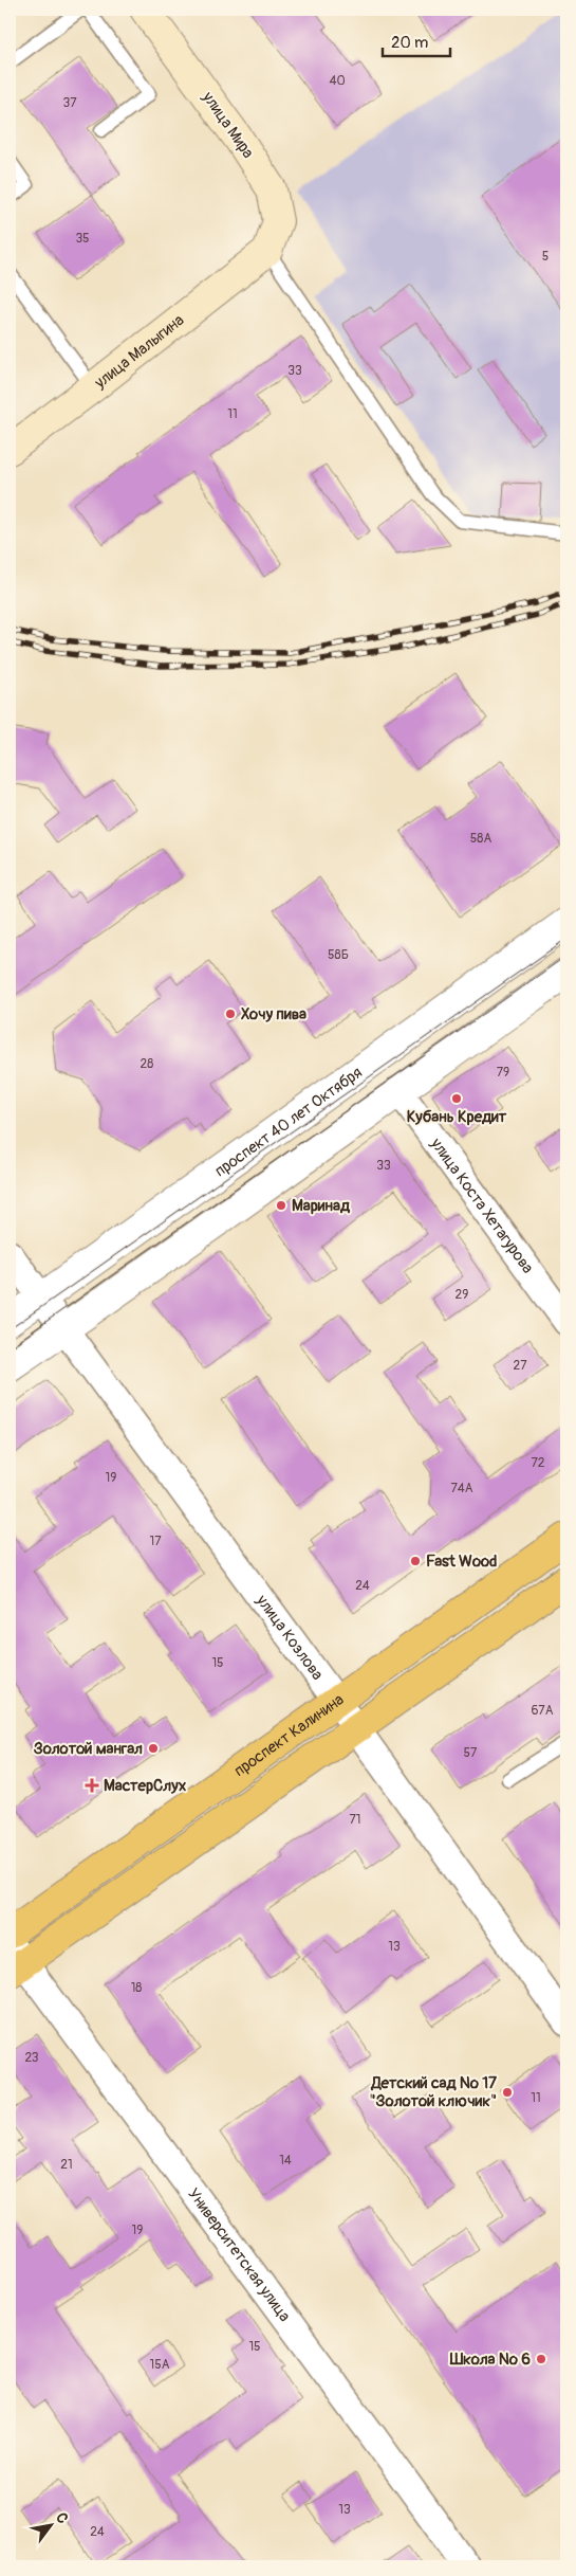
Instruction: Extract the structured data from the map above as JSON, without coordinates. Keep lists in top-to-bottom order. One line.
{"streets":{"main road":["улица Мира","улица Малыгина","проспект Калинина"],"street":["проспект 40 лет Октября","улица Коста Хетагурова","улица Козлова","Университетская улица"]},"crossings":[["улица Мира","улица Малыгина"],["проспект 40 лет Октября","улица Козлова"],["улица Козлова","проспект Калинина"]],"places":{"other":["Хочу пива","Кубань Кредит","Маринад","Fast Wood","Золотой мангал","Детский сад № 17 \"Золотой ключик\"","Школа № 6"],"health":["МастерСлух"]},"house_numbers":["40","37","35","5","33","11","58А","58Б","28","79","33","29","27","72","19","74А","17","24","15","67А","57","71","13","18","23","11","14","21","19","15","15А","13","24"],"scale_bar":"20 m","north":"top right"}
